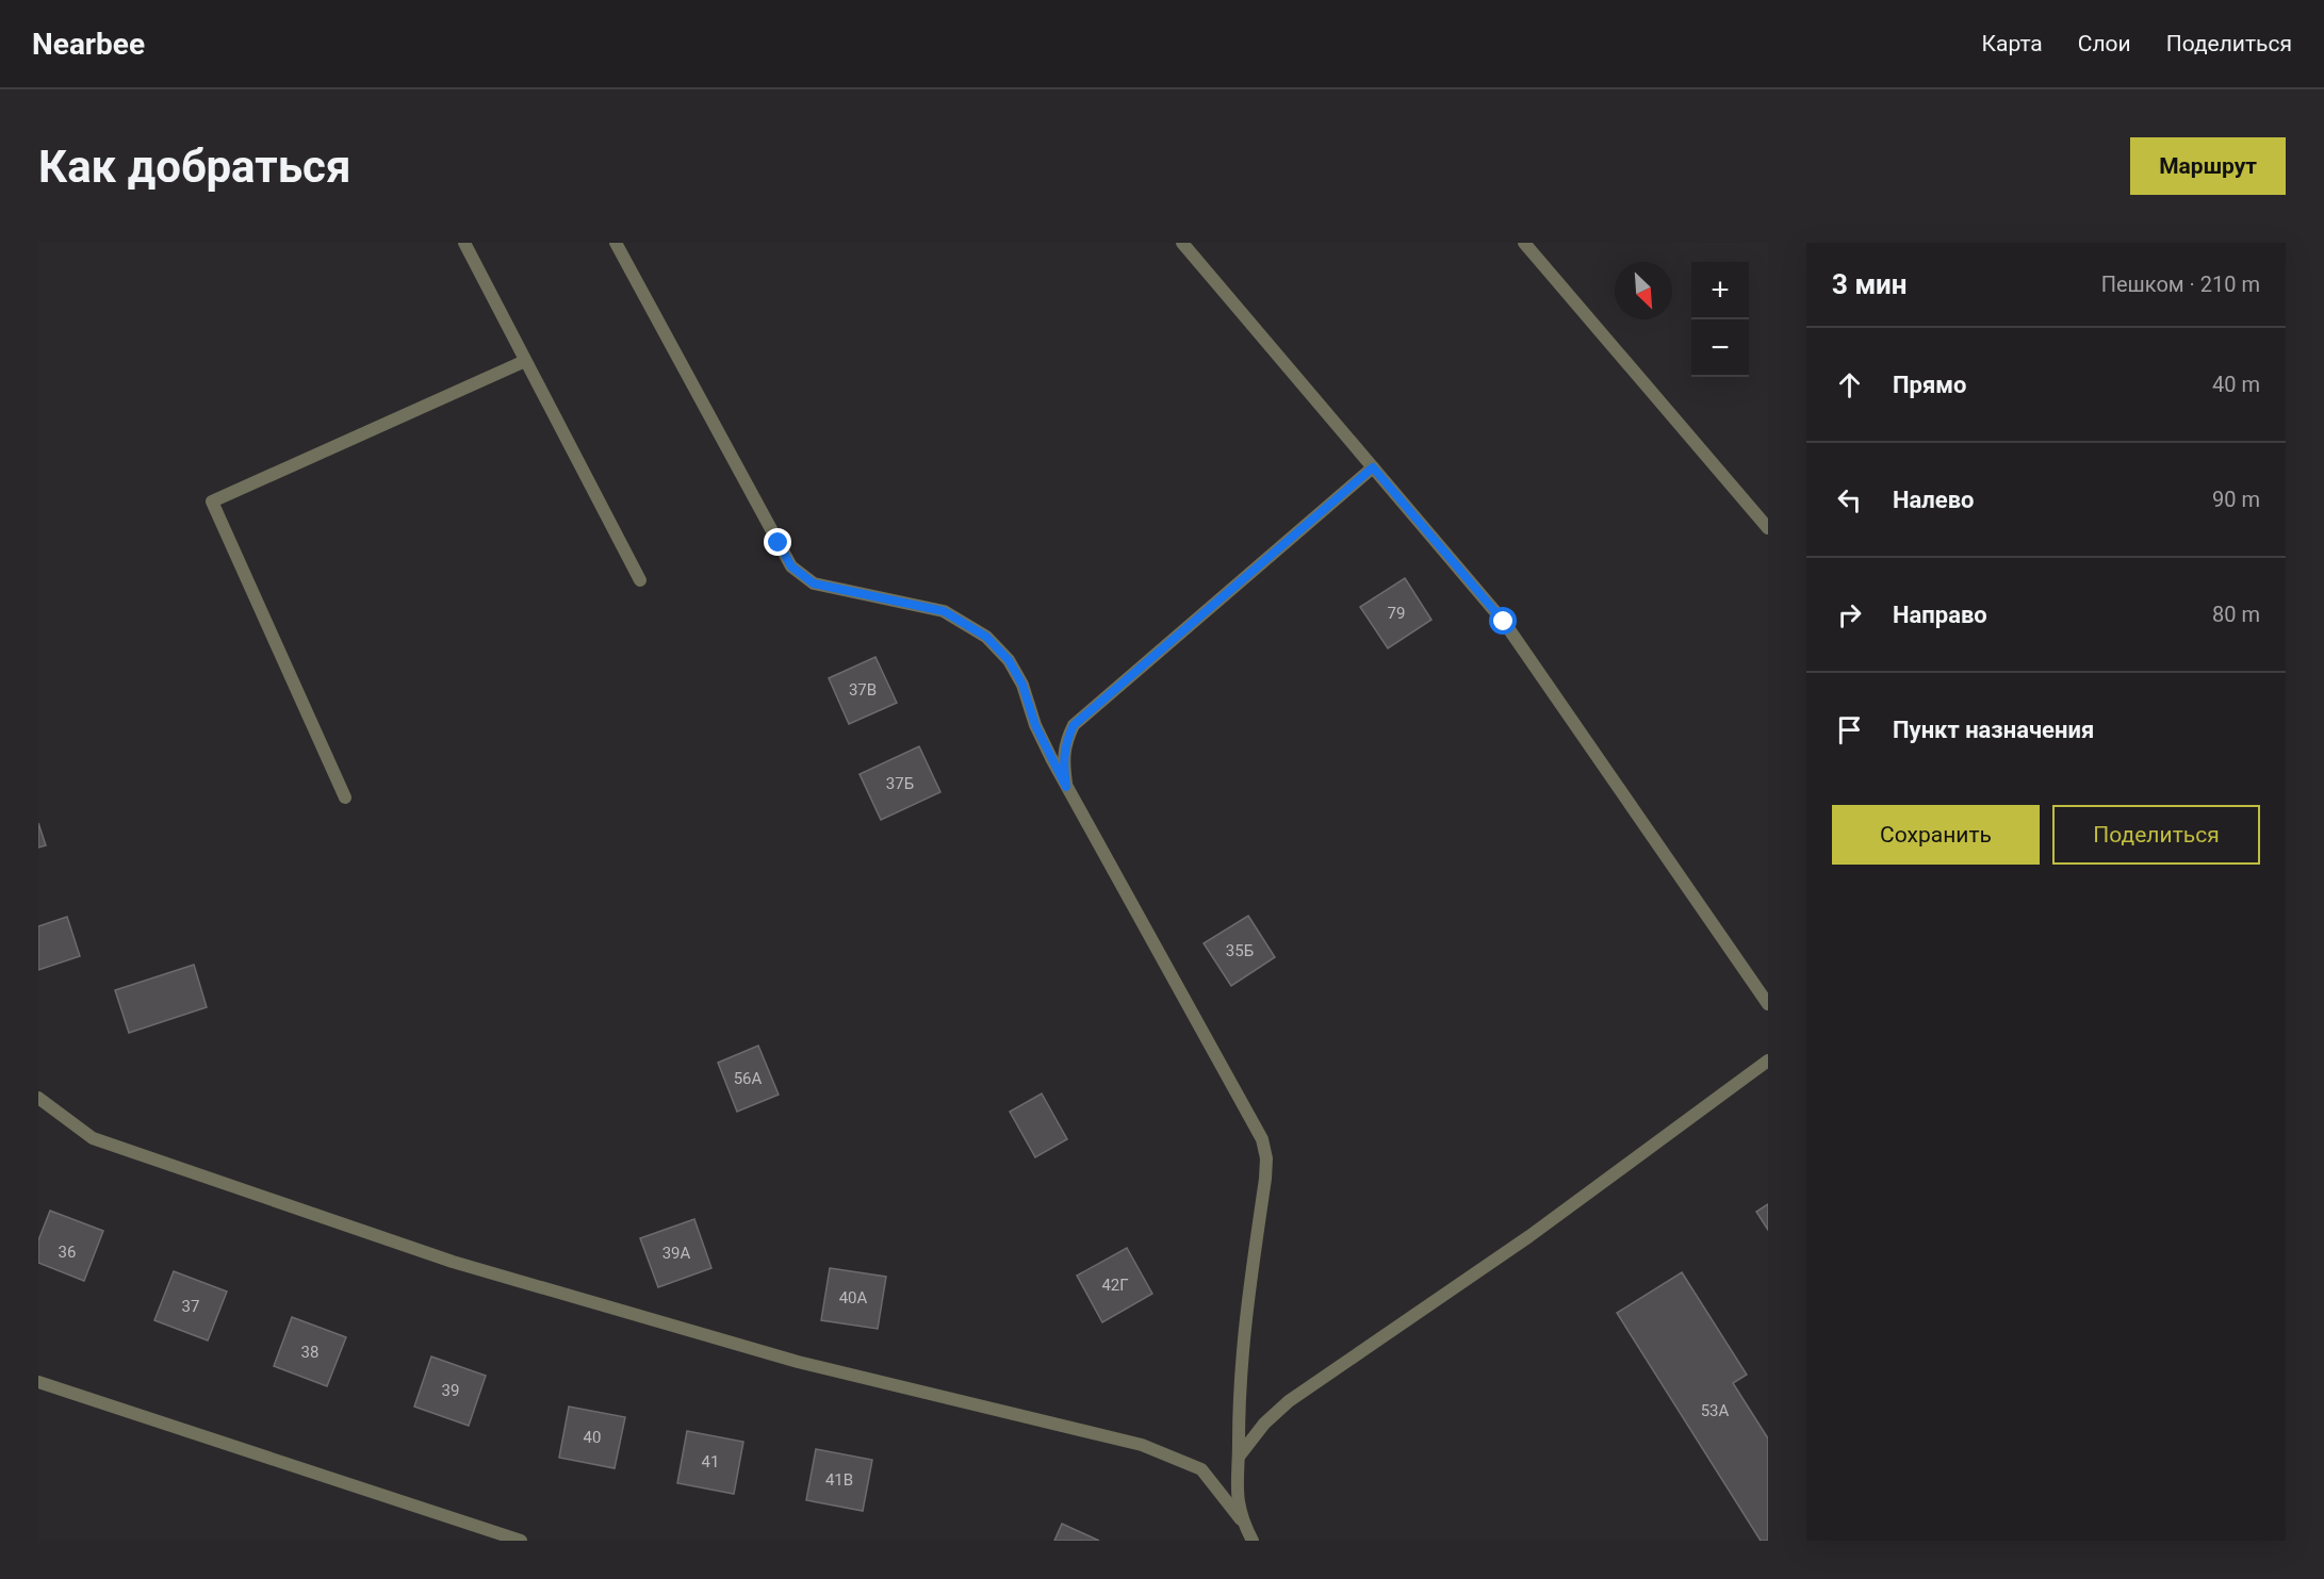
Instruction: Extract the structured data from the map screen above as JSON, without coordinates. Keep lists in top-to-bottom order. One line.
{"house_numbers":["79","37В","37Б","35Б","56А","36","39А","42Г","40А","37","38","39","53А","40","41","41В"],"north":"bottom right","page":{"header":"Nearbee","nav":["Карта","Слои","Поделиться"],"buttons":["Маршрут",["Сохранить","Поделиться"]],"title":"Как добраться","heading":["3 мин","Пешком · 210 m"],"map_buttons":["+","−"],"list":[["Прямо","40 m"],["Налево","90 m"],["Направо","80 m"],"Пункт назначения"]}}
